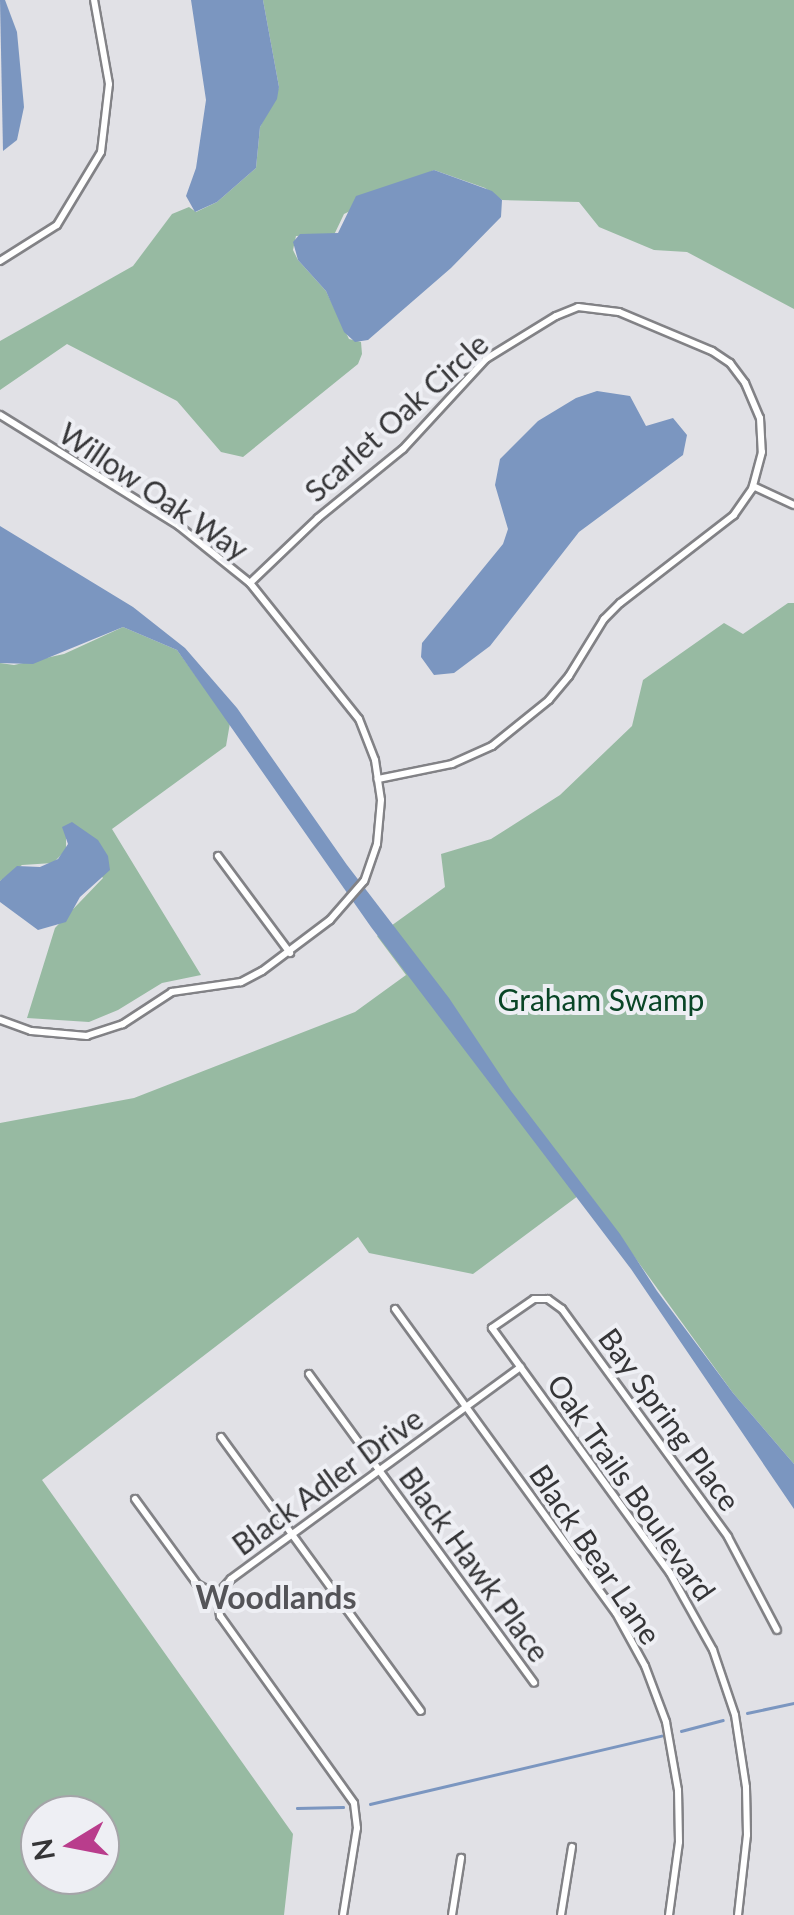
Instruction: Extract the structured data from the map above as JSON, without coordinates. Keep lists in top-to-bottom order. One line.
{"streets":{"street":["Scarlet Oak Circle","Willow Oak Way","Bay Spring Place","Black Adler Drive","Oak Trails Boulevard","Black Bear Lane","Black Hawk Place"]},"crossings":[["Scarlet Oak Circle","Willow Oak Way"],["Bay Spring Place","Oak Trails Boulevard"],["Black Adler Drive","Oak Trails Boulevard"],["Black Adler Drive","Black Bear Lane"],["Black Adler Drive","Black Hawk Place"]],"districts":["Woodlands"],"parks":["Graham Swamp"],"north":"left"}
